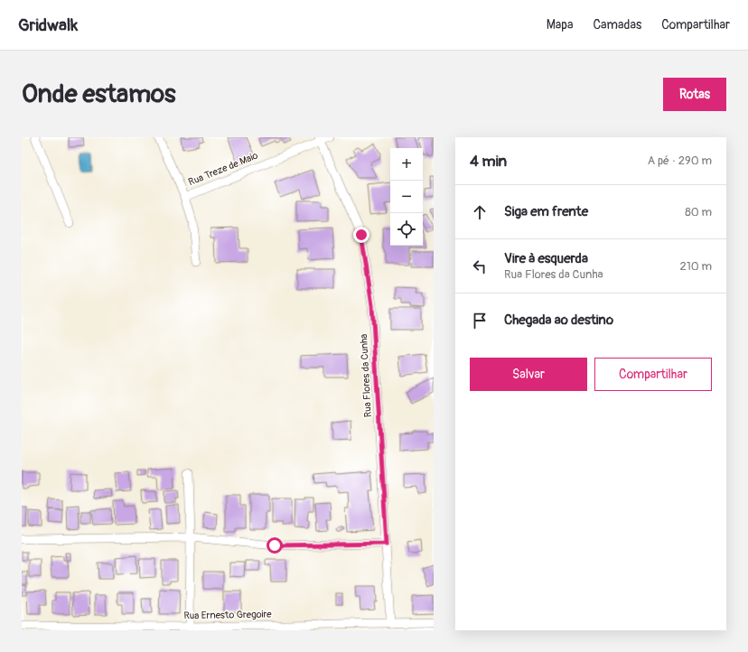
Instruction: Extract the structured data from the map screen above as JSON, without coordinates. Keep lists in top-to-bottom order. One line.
{"streets":{"street":["Rua Treze de Maio","Rua Flores da Cunha","Rua Ernesto Gregoire"]},"crossings":[["Rua Treze de Maio","Rua Flores da Cunha"],["Rua Flores da Cunha","Rua Ernesto Gregoire"]],"page":{"header":"Gridwalk","nav":["Mapa","Camadas","Compartilhar"],"buttons":["Rotas",["Salvar","Compartilhar"]],"title":"Onde estamos","heading":["4 min","A pé · 290 m"],"map_buttons":["+","−"],"list":[["Siga em frente","80 m"],["Vire à esquerda","Rua Flores da Cunha","210 m"],"Chegada ao destino"]}}
